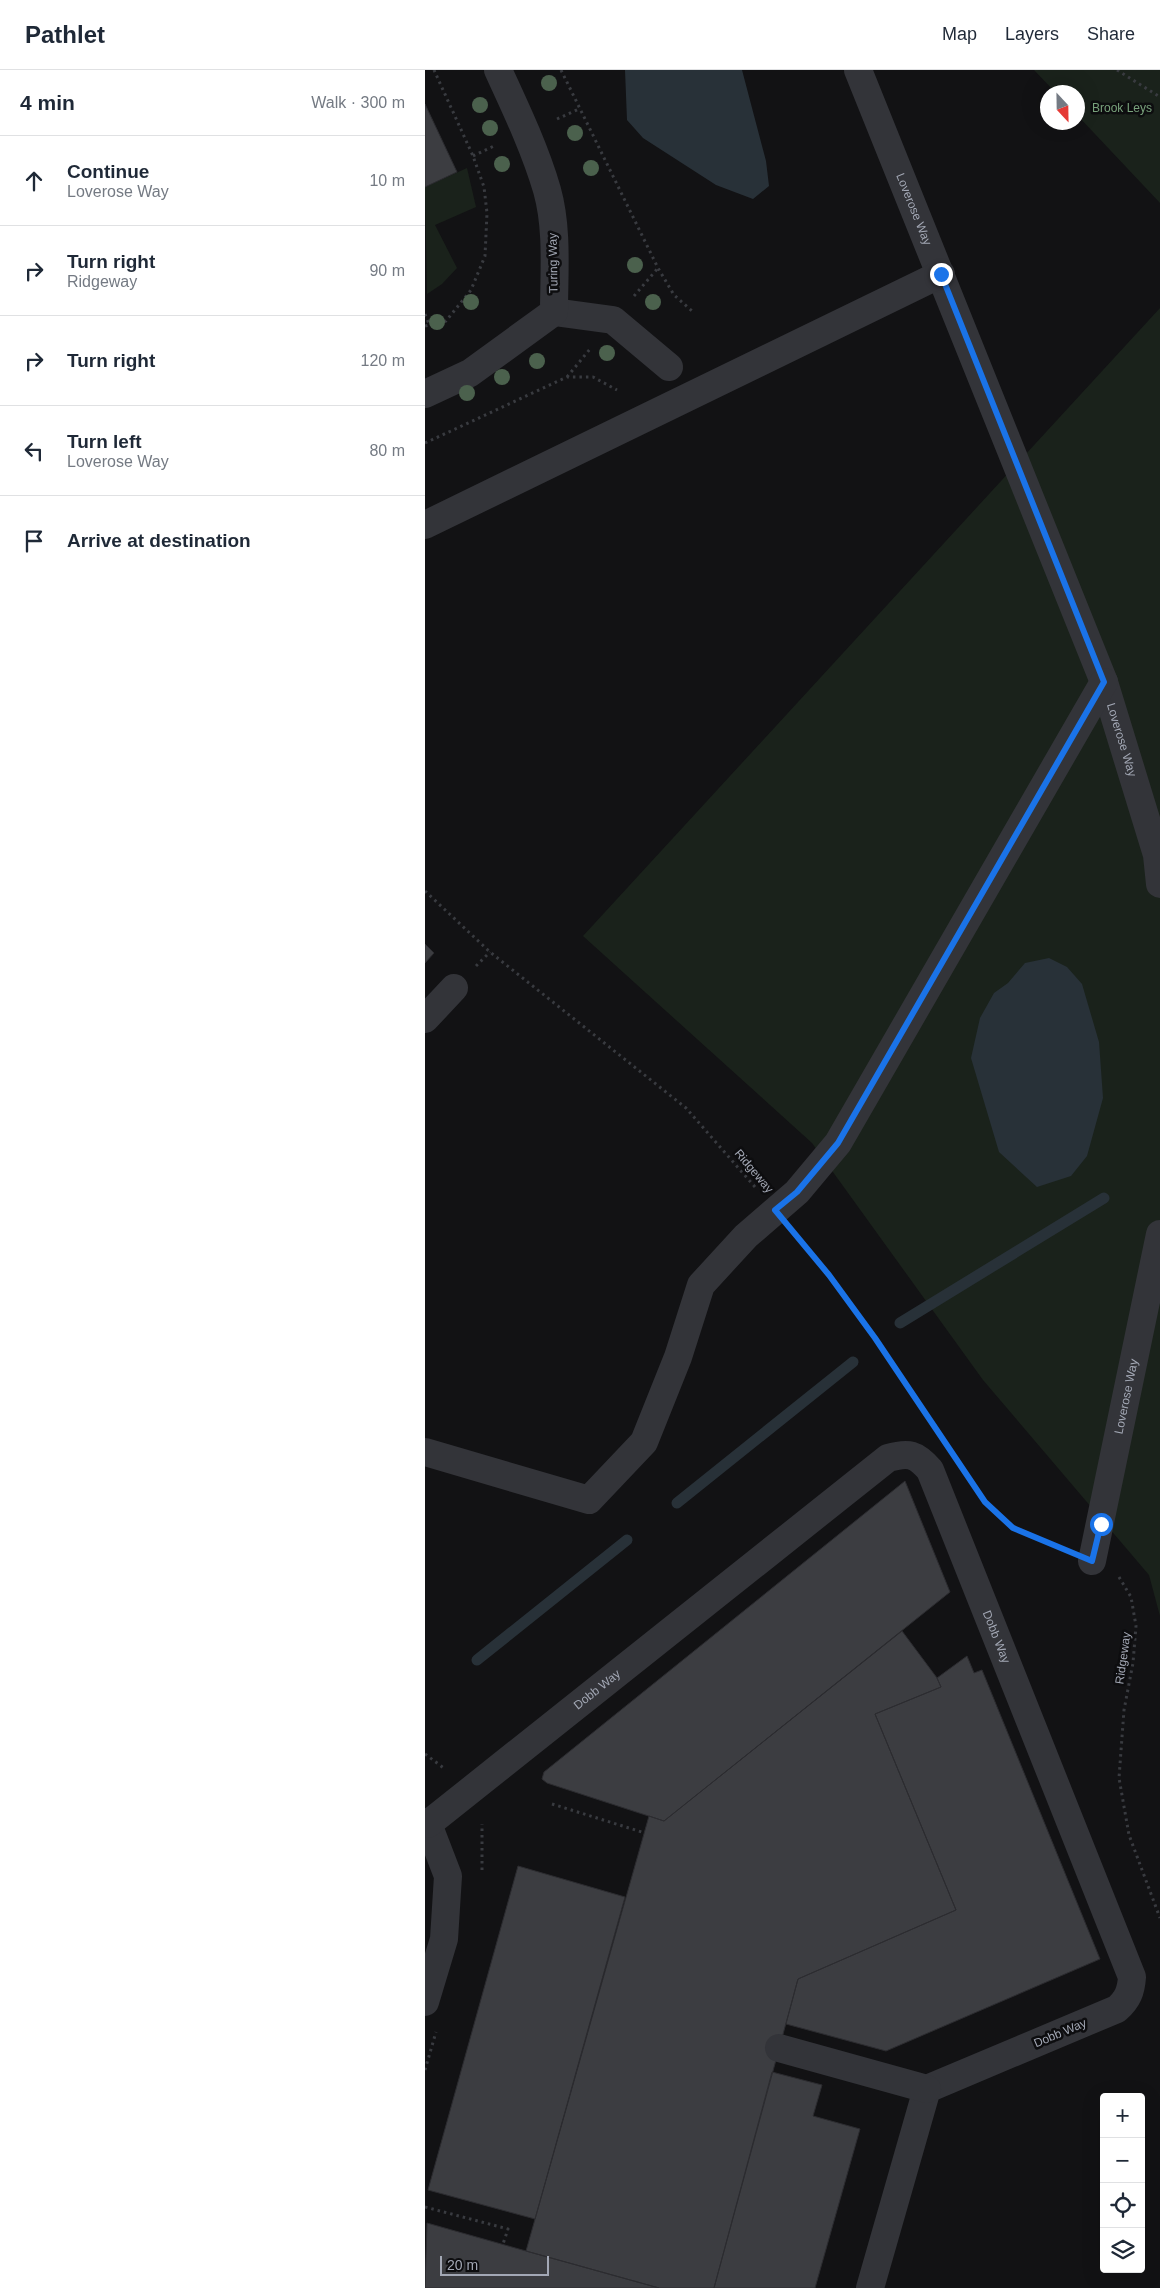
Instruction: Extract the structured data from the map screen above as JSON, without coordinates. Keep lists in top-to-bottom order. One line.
{"streets":{"street":["Loverose Way","Turing Way","Dobb Way"],"path":["Ridgeway"]},"crossings":[["Loverose Way","Ridgeway"]],"parks":["Brook Leys"],"scale_bar":"20 m","north":"bottom","page":{"header":"Pathlet","nav":["Map","Layers","Share"],"heading":["4 min","Walk · 300 m"],"list":[["Continue","Loverose Way","10 m"],["Turn right","Ridgeway","90 m"],["Turn right","120 m"],["Turn left","Loverose Way","80 m"],"Arrive at destination"],"map_buttons":["+","−"],"scale":"20 m"}}
